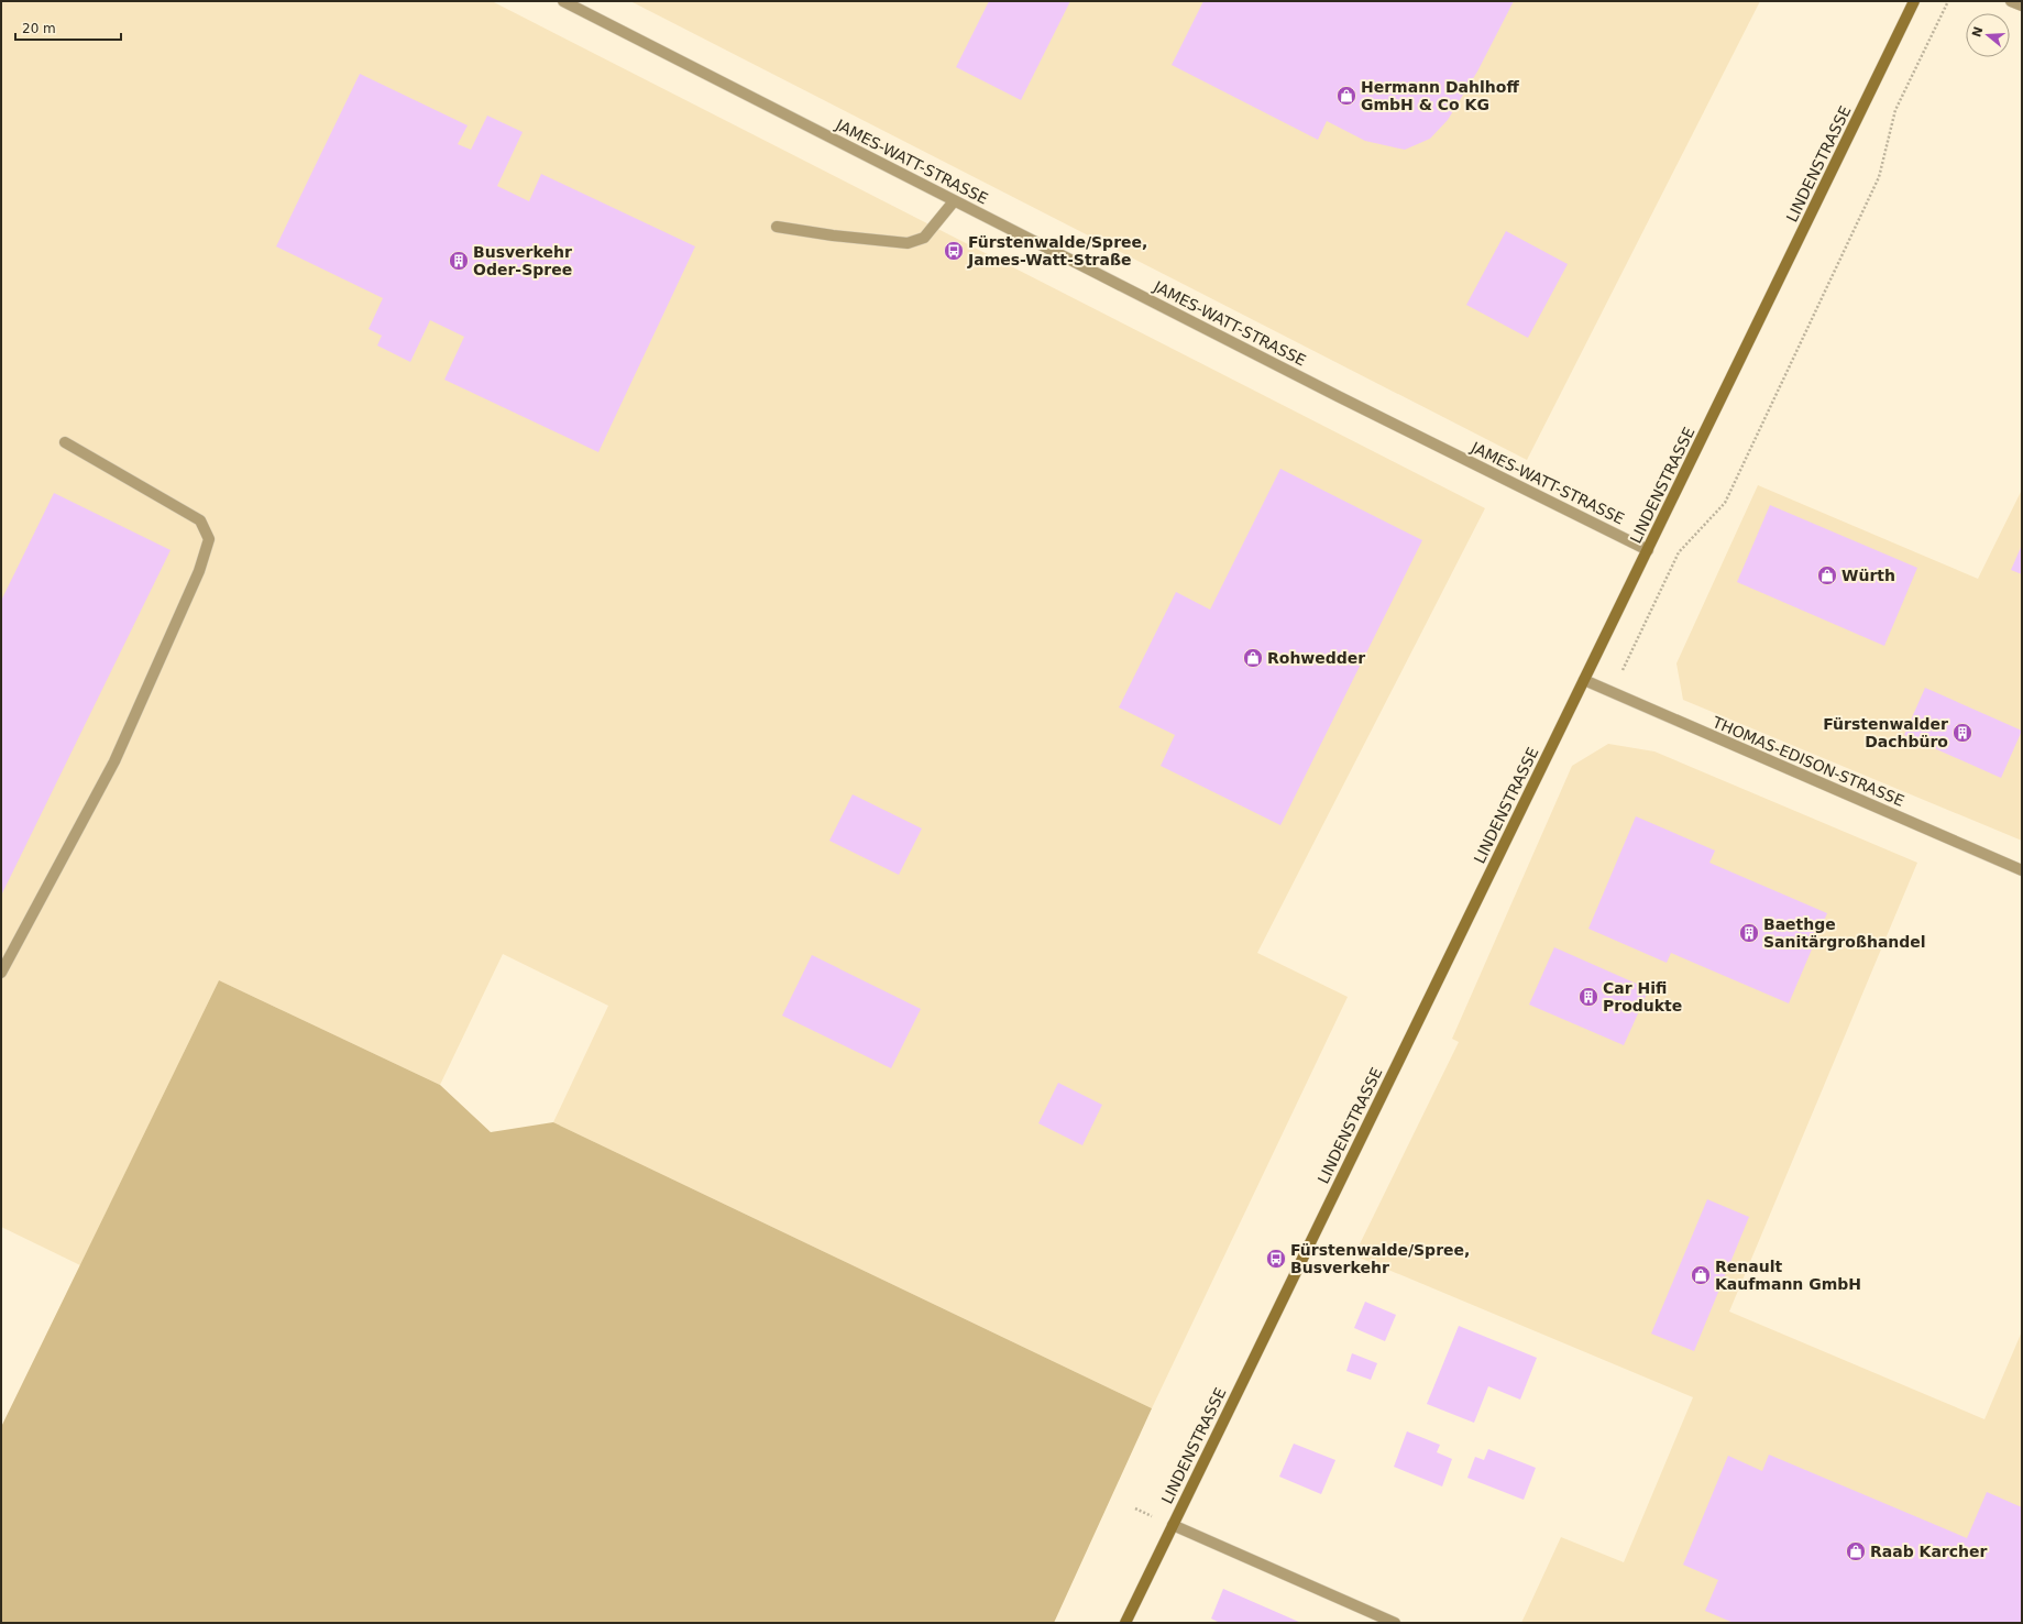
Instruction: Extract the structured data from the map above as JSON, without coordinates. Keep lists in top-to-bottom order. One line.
{"streets":{"street":["JAMES-WATT-STRASSE","LINDENSTRASSE","THOMAS-EDISON-STRASSE"]},"crossings":[["JAMES-WATT-STRASSE","LINDENSTRASSE"],["LINDENSTRASSE","THOMAS-EDISON-STRASSE"]],"places":{"shop":["Hermann Dahlhoff GmbH & Co KG","Würth","Rohwedder","Renault Kaufmann GmbH","Raab Karcher"],"bus stop":["Fürstenwalde/Spree, James-Watt-Straße","Fürstenwalde/Spree, Busverkehr"],"building":["Busverkehr Oder-Spree","Fürstenwalder Dachbüro","Baethge Sanitärgroßhandel","Car Hifi Produkte"]},"scale_bar":"20 m","north":"left"}
